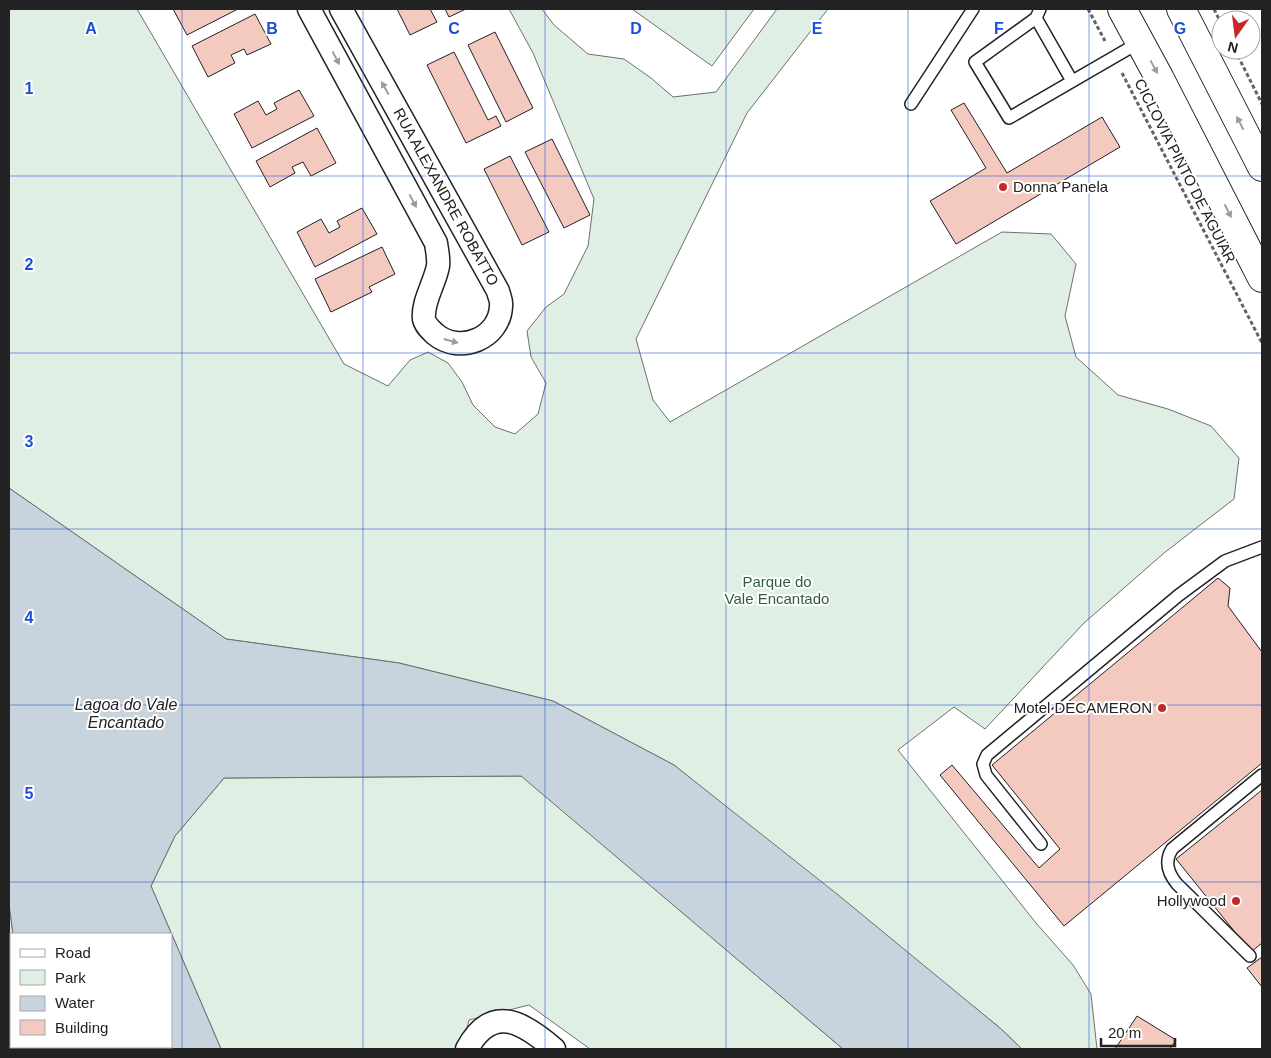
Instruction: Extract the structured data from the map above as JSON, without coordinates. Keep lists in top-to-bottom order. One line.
{"streets":{"street":["RUA ALEXANDRE ROBATTO"],"path":["CICLOVIA PINTO DE AGUIAR"]},"water":["Lagoa do Vale Encantado"],"parks":["Parque do Vale Encantado"],"places":["Donna Panela","Motel DECAMERON","Hollywood"],"legend":["Road","Park","Water","Building"],"scale_bar":"20 m","north":"bottom","grid":{"columns":["A","B","C","D","E","F","G"],"rows":["1","2","3","4","5"]}}
